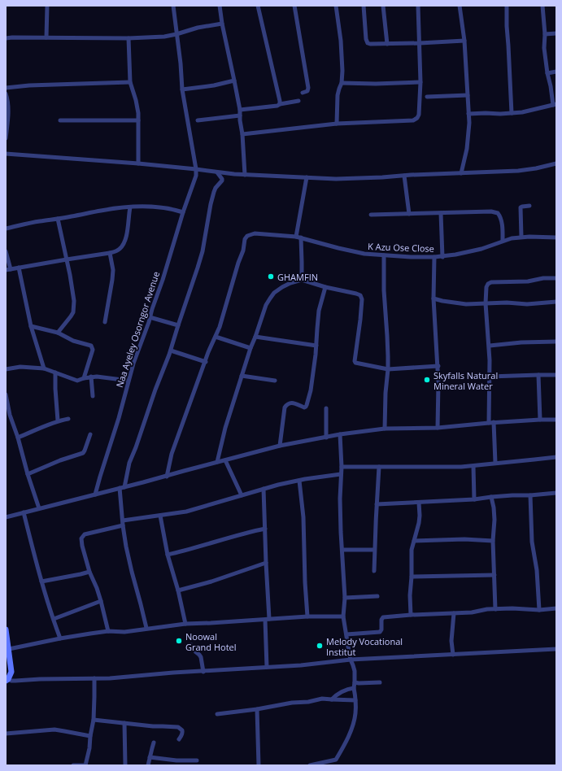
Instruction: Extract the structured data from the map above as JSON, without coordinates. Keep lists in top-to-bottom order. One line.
{"streets":{"street":["K Azu Ose Close","Naa Ayeley Osorngor Avenue"]},"places":["GHAMFIN","Skyfalls Natural Mineral Water","Noowal Grand Hotel","Melody Vocational Institut"]}
